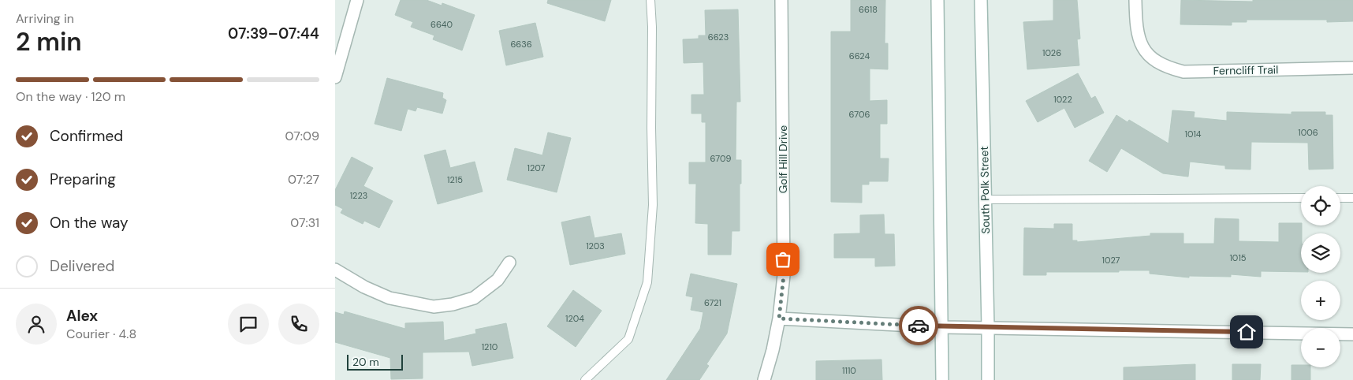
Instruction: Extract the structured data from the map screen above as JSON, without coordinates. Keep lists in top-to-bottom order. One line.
{"streets":{"street":["Ferncliff Trail","Golf Hill Drive","South Polk Street"]},"house_numbers":["6618","6640","6623","6636","1026","6624","1022","6706","1006","1014","6709","1207","1215","1223","1203","1015","1027","6721","1204","1210","1110"],"scale_bar":"20 m","page":{"heading":["2 min","Arriving in","07:39–07:44"],"panel":["Alex","Courier · 4.8"],"bar":"On the way · 120 m","list":[["Confirmed","07:09"],["Preparing","07:27"],["On the way","07:31"],"Delivered"],"map_buttons":["+","−"],"scale":"20 m"}}
